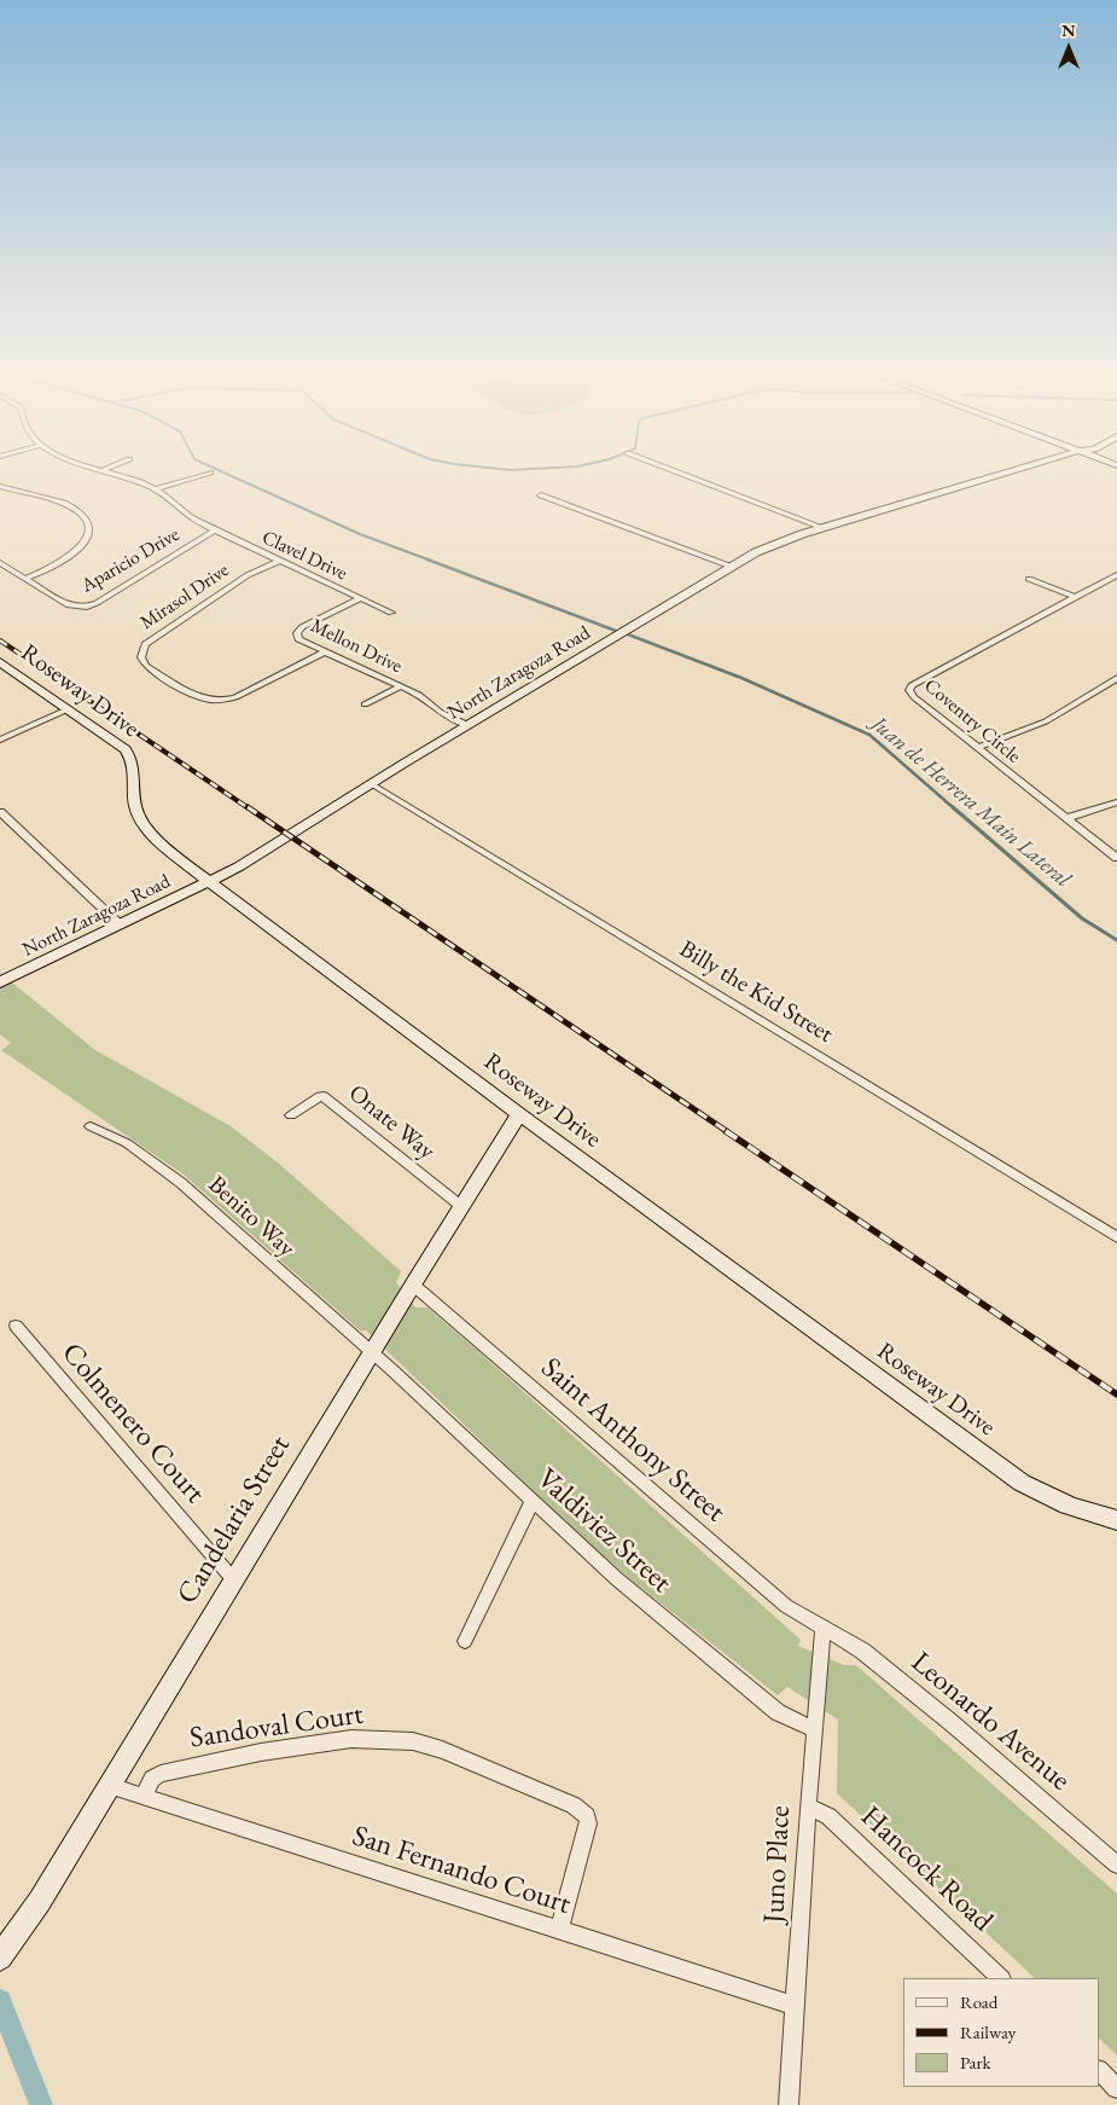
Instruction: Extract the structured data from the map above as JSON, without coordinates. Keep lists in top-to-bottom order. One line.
{"streets":{"main road":["North Zaragoza Road","Roseway Drive","Candelaria Street"],"street":["Clavel Drive","Aparicio Drive","Mirasol Drive","Mellon Drive","Coventry Circle","Billy the Kid Street","Onate Way","Benito Way","Colmenero Court","Saint Anthony Street","Valdiviez Street","Leonardo Avenue","Sandoval Court","Juno Place","Hancock Road","San Fernando Court"]},"crossings":[["Clavel Drive","Aparicio Drive"],["Clavel Drive","Mirasol Drive"],["Clavel Drive","Mellon Drive"],["Mirasol Drive","Mellon Drive"],["Mellon Drive","North Zaragoza Road"],["North Zaragoza Road","Roseway Drive"],["North Zaragoza Road","Billy the Kid Street"],["Roseway Drive","Candelaria Street"],["Onate Way","Candelaria Street"],["Benito Way","Candelaria Street"],["Benito Way","Valdiviez Street"],["Colmenero Court","Candelaria Street"],["Saint Anthony Street","Candelaria Street"],["Saint Anthony Street","Leonardo Avenue"],["Saint Anthony Street","Juno Place"],["Candelaria Street","Valdiviez Street"],["Candelaria Street","San Fernando Court"],["Valdiviez Street","Juno Place"],["Leonardo Avenue","Juno Place"],["Sandoval Court","San Fernando Court"],["Juno Place","Hancock Road"],["Juno Place","San Fernando Court"]],"water":["Juan de Herrera Main Lateral"],"legend":["Road","Railway","Park"],"north":"top"}
